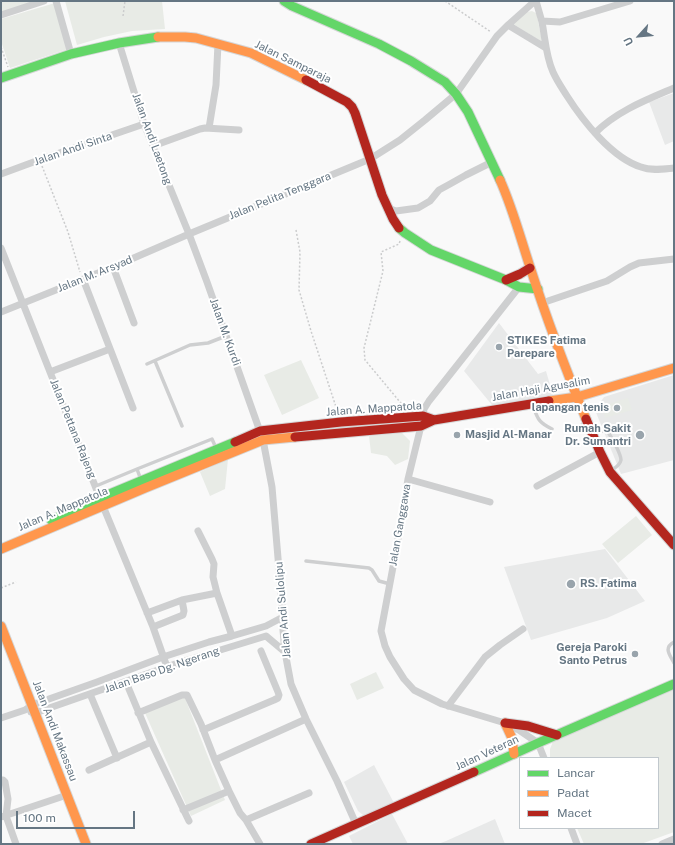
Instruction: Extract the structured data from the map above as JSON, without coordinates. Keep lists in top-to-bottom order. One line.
{"streets":{"main road":["Jalan Samparaja","Jalan Haji Agusalim","Jalan A. Mappatola","Jalan Andi Makassau","Jalan Veteran"],"street":["Jalan Andi Laetong","Jalan Andi Sinta","Jalan Pelita Tenggara","Jalan M. Arsyad","Jalan M. Kurdi","Jalan Pettana Rajeng","Jalan Ganggawa","Jalan Andi Sulolipu","Jalan Baso Dg. Ngerang"]},"crossings":[["Jalan Samparaja","Jalan Andi Laetong"],["Jalan Samparaja","Jalan Pelita Tenggara"],["Jalan Samparaja","Jalan Ganggawa"],["Jalan Andi Laetong","Jalan Andi Sinta"],["Jalan Andi Laetong","Jalan Pelita Tenggara"],["Jalan Andi Laetong","Jalan M. Arsyad"],["Jalan Andi Laetong","Jalan M. Kurdi"],["Jalan Pelita Tenggara","Jalan M. Arsyad"],["Jalan Pelita Tenggara","Jalan M. Kurdi"],["Jalan M. Arsyad","Jalan M. Kurdi"],["Jalan M. Arsyad","Jalan Pettana Rajeng"],["Jalan M. Kurdi","Jalan A. Mappatola"],["Jalan M. Kurdi","Jalan Andi Sulolipu"],["Jalan Haji Agusalim","Jalan A. Mappatola"],["Jalan A. Mappatola","Jalan Pettana Rajeng"],["Jalan A. Mappatola","Jalan Ganggawa"],["Jalan A. Mappatola","Jalan Andi Sulolipu"],["Jalan Pettana Rajeng","Jalan Baso Dg. Ngerang"],["Jalan Ganggawa","Jalan Veteran"],["Jalan Andi Sulolipu","Jalan Baso Dg. Ngerang"],["Jalan Andi Sulolipu","Jalan Veteran"],["Jalan Baso Dg. Ngerang","Jalan Andi Makassau"]],"places":["STIKES Fatima Parepare","lapangan tenis","Masjid Al-Manar","Rumah Sakit Dr. Sumantri","RS. Fatima","Gereja Paroki Santo Petrus"],"legend":["Lancar","Padat","Macet"],"scale_bar":"100 m","north":"bottom left"}
